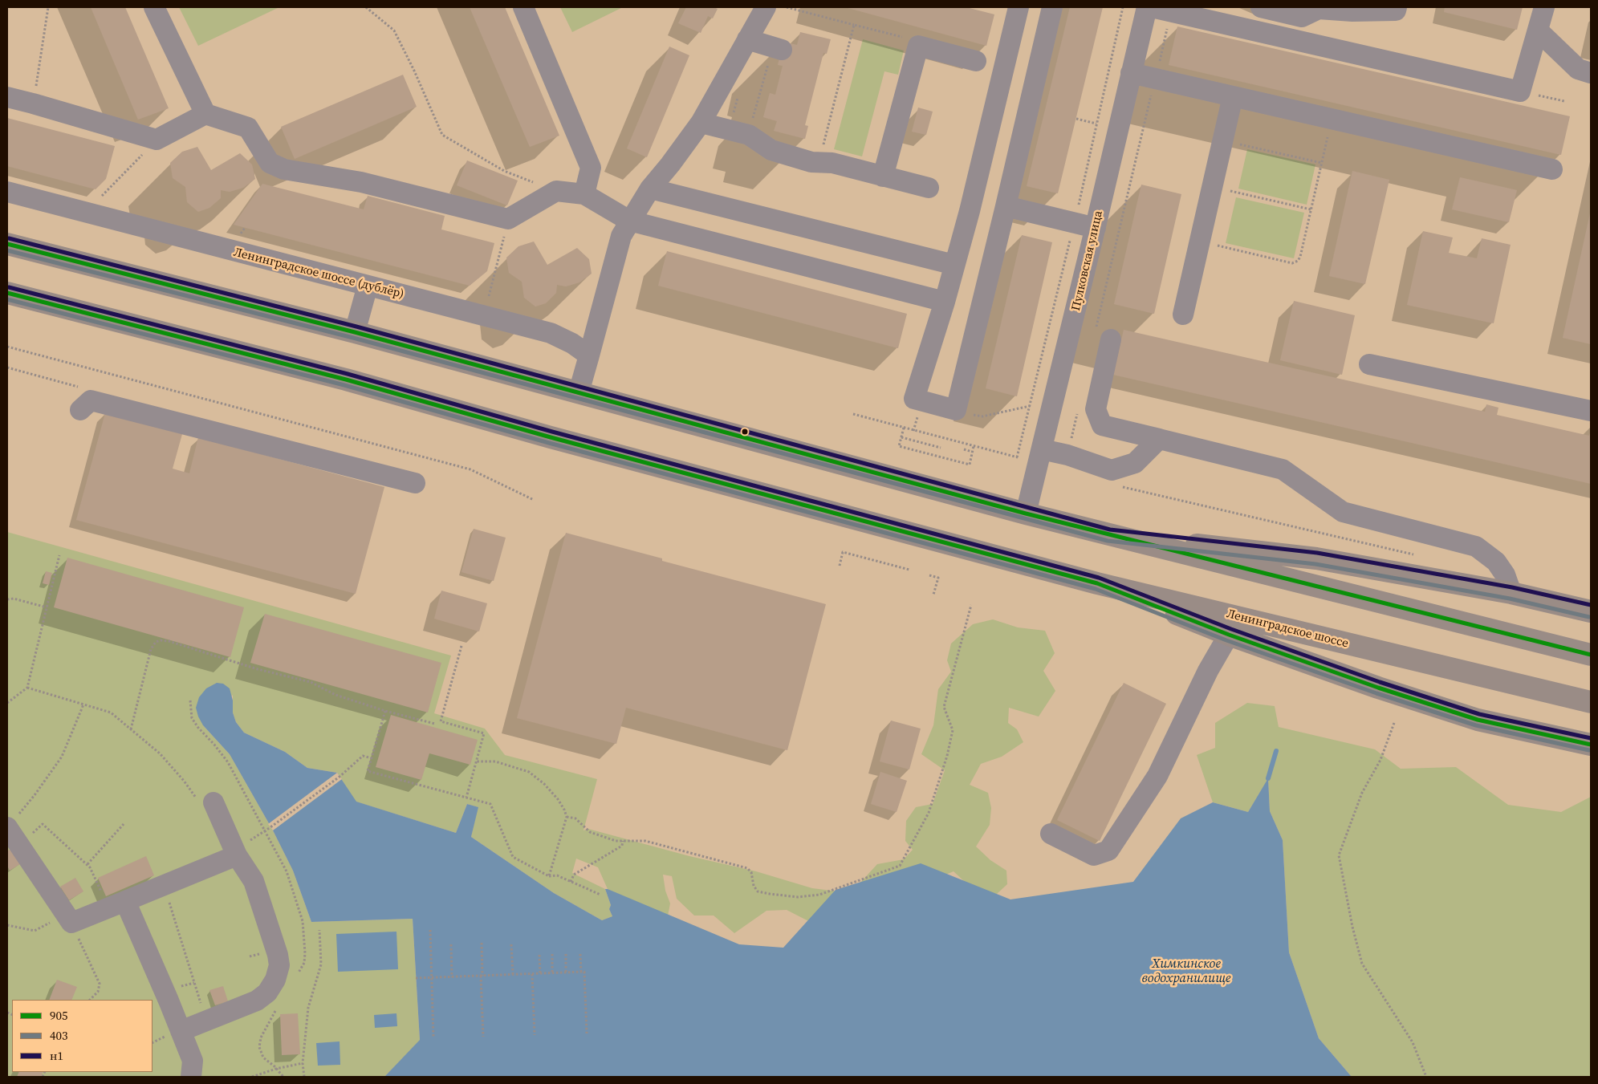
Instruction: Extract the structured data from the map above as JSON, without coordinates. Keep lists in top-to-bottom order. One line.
{"streets":{"main road":["Ленинградское шоссе"],"street":["Пулковская улица","Ленинградское шоссе (дублёр)"]},"water":["Химкинское водохранилище"],"lines":["transit line н1","transit line 905","transit line 403"],"legend":["905","403","н1"]}
